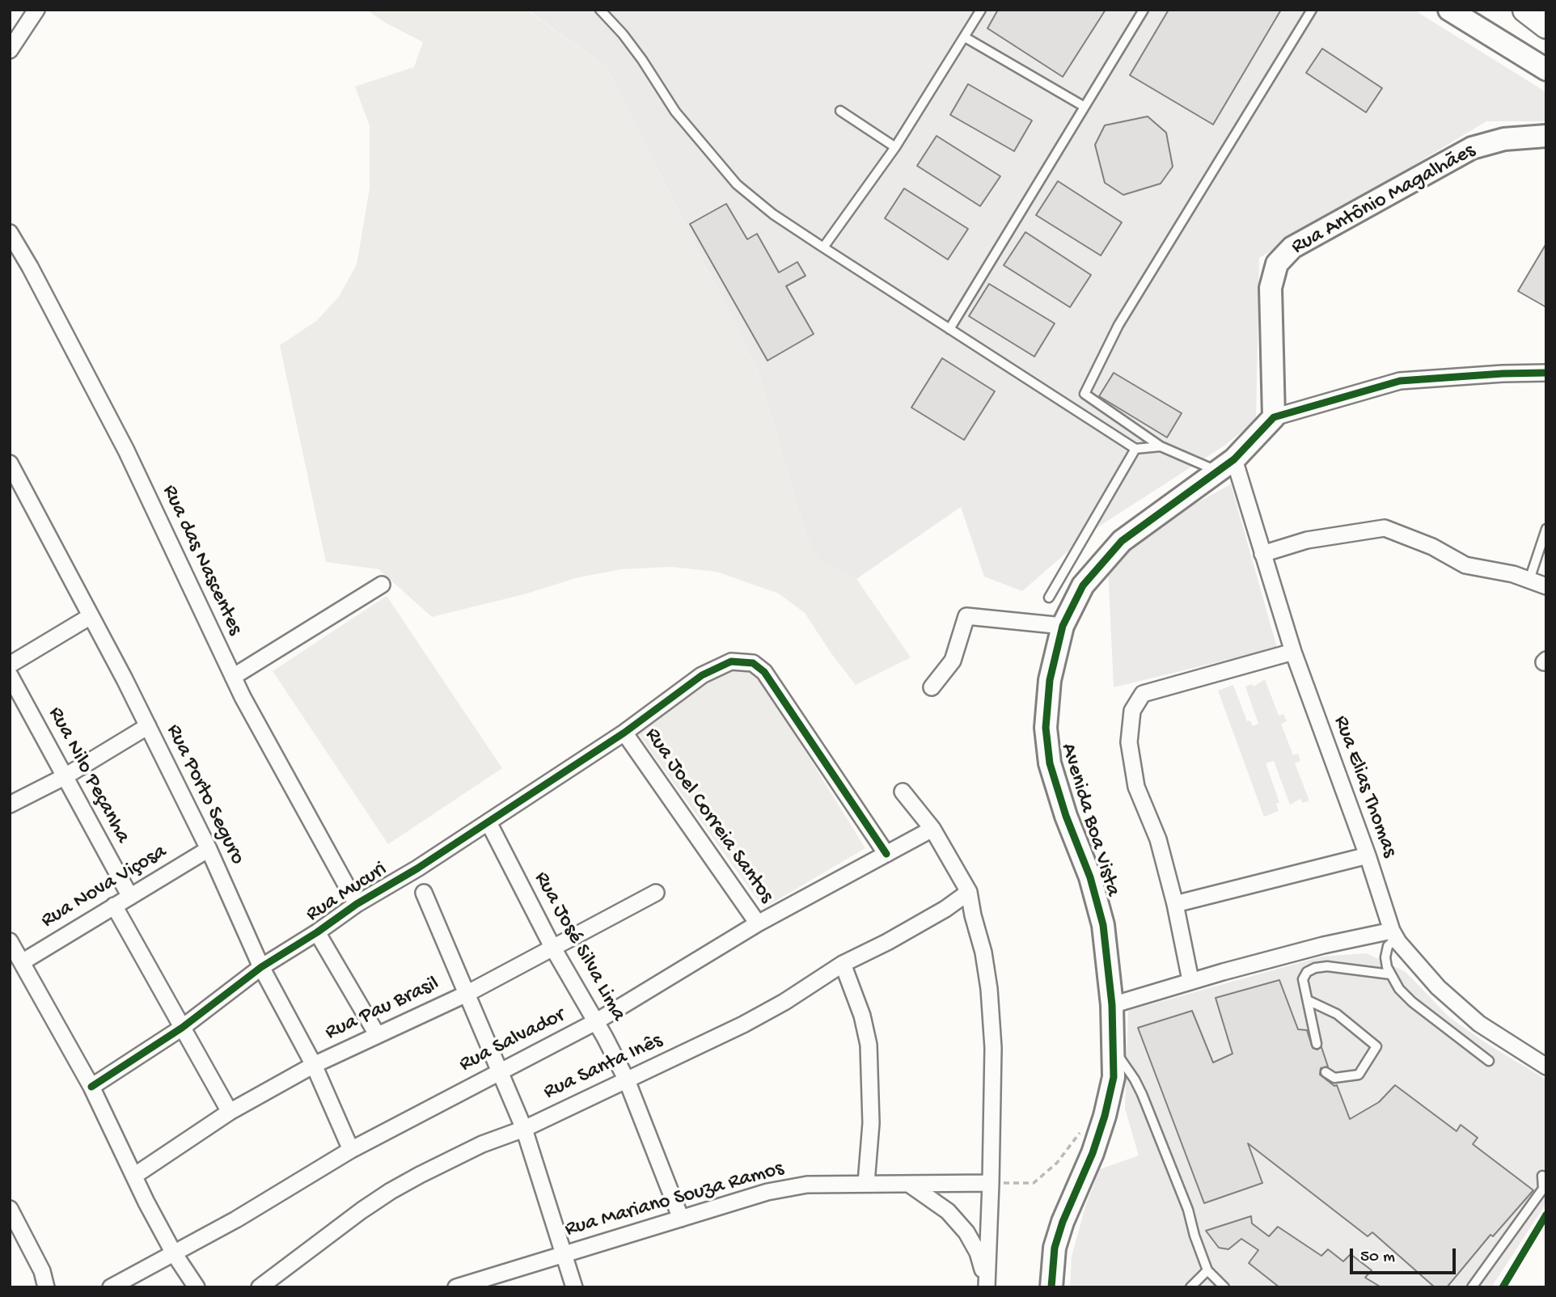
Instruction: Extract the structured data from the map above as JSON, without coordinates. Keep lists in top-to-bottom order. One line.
{"streets":{"street":["Rua Antônio Magalhães","Rua das Nascentes","Rua Nilo Peçanha","Rua Elias Thomas","Rua Porto Seguro","Rua Joel Correia Santos","Avenida Boa Vista","Rua Nova Viçosa","Rua Mucuri","Rua José Silva Lima","Rua Pau Brasil","Rua Salvador","Rua Santa Inês","Rua Mariano Souza Ramos"]},"crossings":[["Rua Antônio Magalhães","Avenida Boa Vista"],["Rua das Nascentes","Rua Mucuri"],["Rua Nilo Peçanha","Rua Nova Viçosa"],["Rua Elias Thomas","Avenida Boa Vista"],["Rua Porto Seguro","Rua Nova Viçosa"],["Rua Porto Seguro","Rua Mucuri"],["Rua Porto Seguro","Rua Pau Brasil"],["Rua Porto Seguro","Rua Salvador"],["Rua Joel Correia Santos","Rua Mucuri"],["Rua Joel Correia Santos","Rua Salvador"],["Rua Mucuri","Rua José Silva Lima"],["Rua Mucuri","Rua Salvador"],["Rua José Silva Lima","Rua Pau Brasil"],["Rua José Silva Lima","Rua Salvador"],["Rua José Silva Lima","Rua Santa Inês"],["Rua José Silva Lima","Rua Mariano Souza Ramos"]],"scale_bar":"50 m"}
